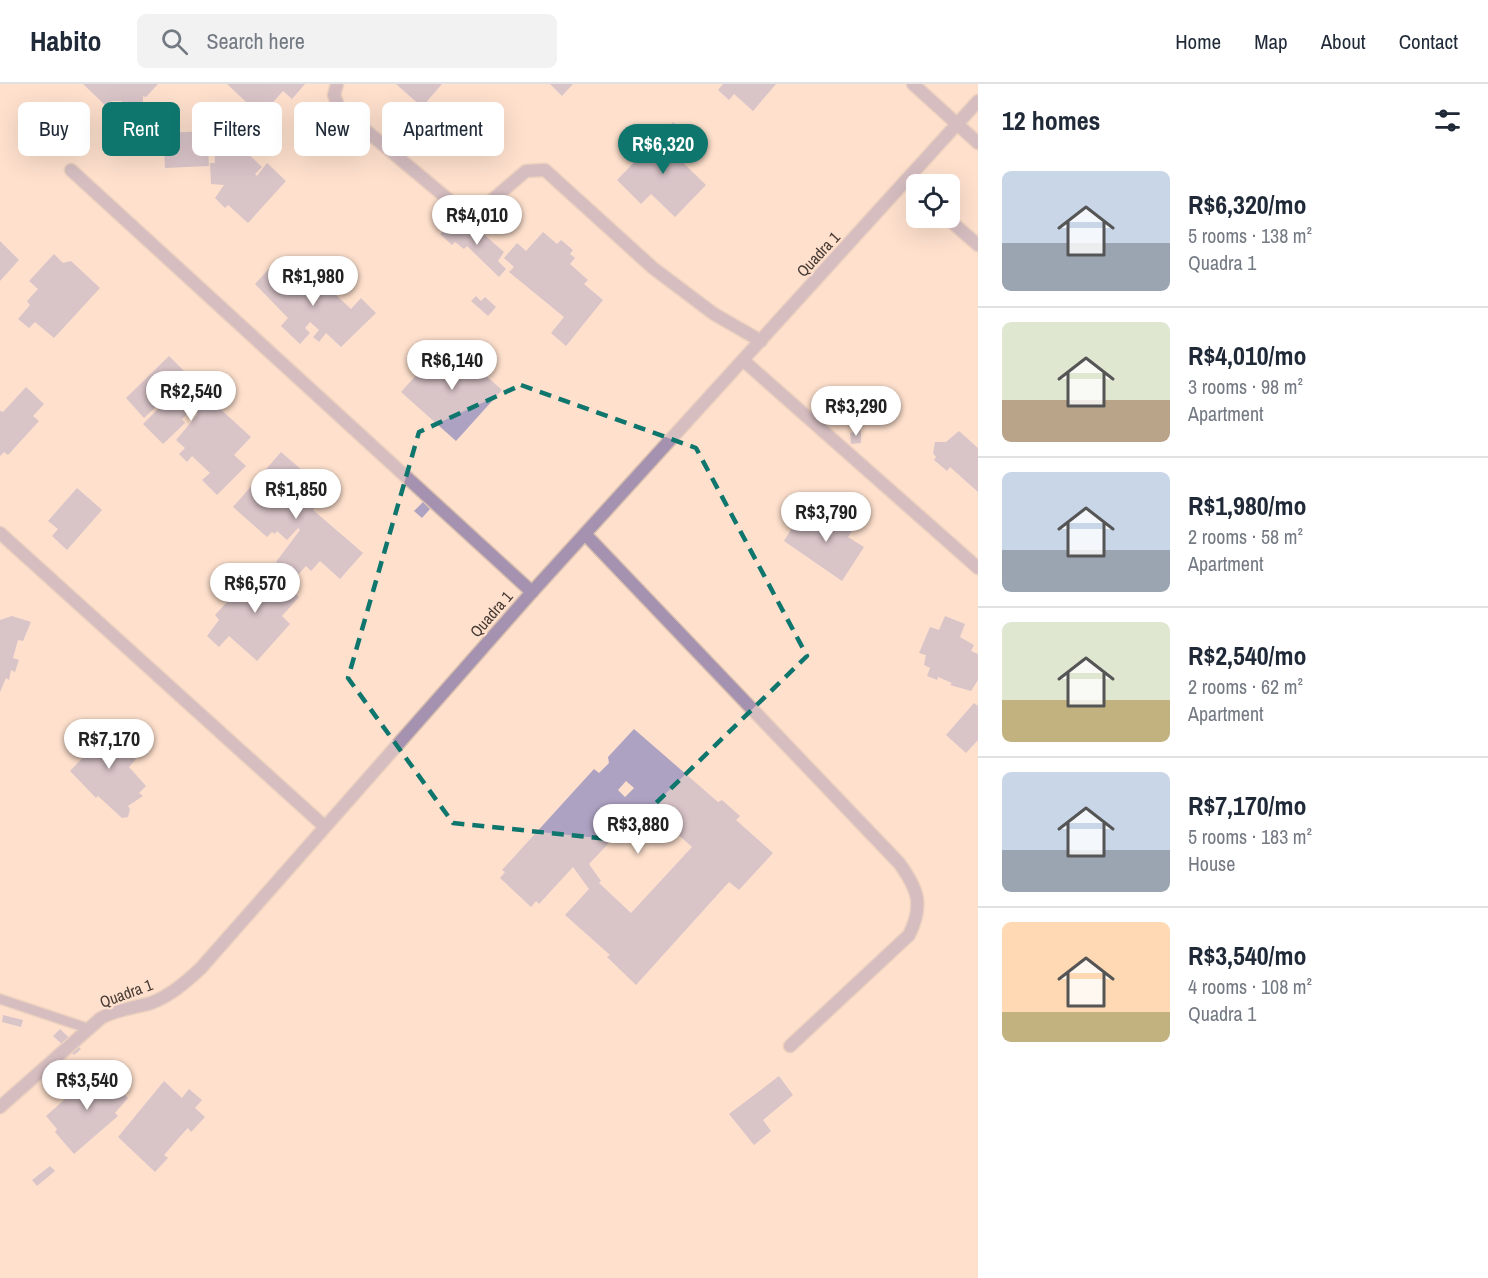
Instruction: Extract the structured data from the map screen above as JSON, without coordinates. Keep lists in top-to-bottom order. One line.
{"streets":{"street":["Quadra 1"]},"page":{"header":"Habito","search":"Search here","nav":["Home","Map","About","Contact"],"heading":"12 homes","chip":["Buy","Rent","Filters","New","Apartment"],"price":["R$6,320","R$4,010","R$1,980","R$6,140","R$2,540","R$3,290","R$1,850","R$3,790","R$6,570","R$7,170","R$3,880","R$3,540"],"list":[{"name":"R$6,320/mo","note":"5 rooms · 138 m² · Quadra 1"},{"name":"R$4,010/mo","note":"3 rooms · 98 m² · Apartment"},{"name":"R$1,980/mo","note":"2 rooms · 58 m² · Apartment"},{"name":"R$2,540/mo","note":"2 rooms · 62 m² · Apartment"},{"name":"R$7,170/mo","note":"5 rooms · 183 m² · House"},{"name":"R$3,540/mo","note":"4 rooms · 108 m² · Quadra 1"}]}}
